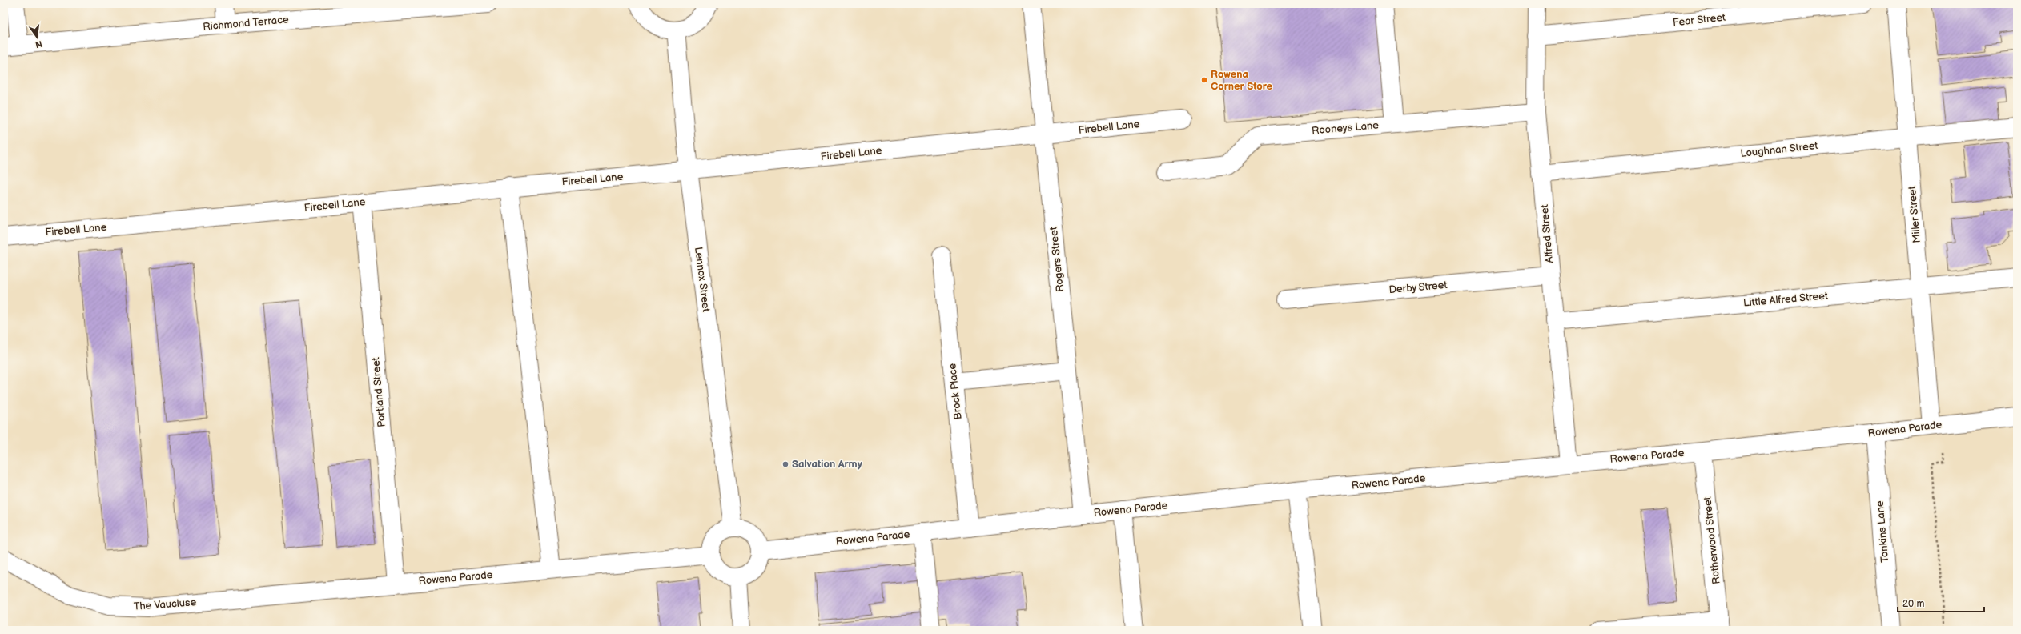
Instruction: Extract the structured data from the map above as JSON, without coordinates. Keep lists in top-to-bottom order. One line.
{"streets":{"street":["Fear Street","Richmond Terrace","Firebell Lane","Rooneys Lane","Loughnan Street","Miller Street","Alfred Street","Rogers Street","Lennox Street","Derby Street","Little Alfred Street","Brock Place","Portland Street","Rowena Parade","Tonkins Lane","Rotherwood Street","The Vaucluse"]},"crossings":[["Fear Street","Alfred Street"],["Firebell Lane","Rogers Street"],["Firebell Lane","Lennox Street"],["Firebell Lane","Portland Street"],["Rooneys Lane","Alfred Street"],["Loughnan Street","Miller Street"],["Loughnan Street","Alfred Street"],["Miller Street","Little Alfred Street"],["Miller Street","Rowena Parade"],["Alfred Street","Derby Street"],["Alfred Street","Little Alfred Street"],["Alfred Street","Rowena Parade"],["Rogers Street","Rowena Parade"],["Lennox Street","Rowena Parade"],["Brock Place","Rowena Parade"],["Portland Street","Rowena Parade"],["Rowena Parade","Tonkins Lane"],["Rowena Parade","Rotherwood Street"],["Rowena Parade","The Vaucluse"]],"places":["Rowena Corner Store","Salvation Army"],"scale_bar":"20 m","north":"bottom"}
